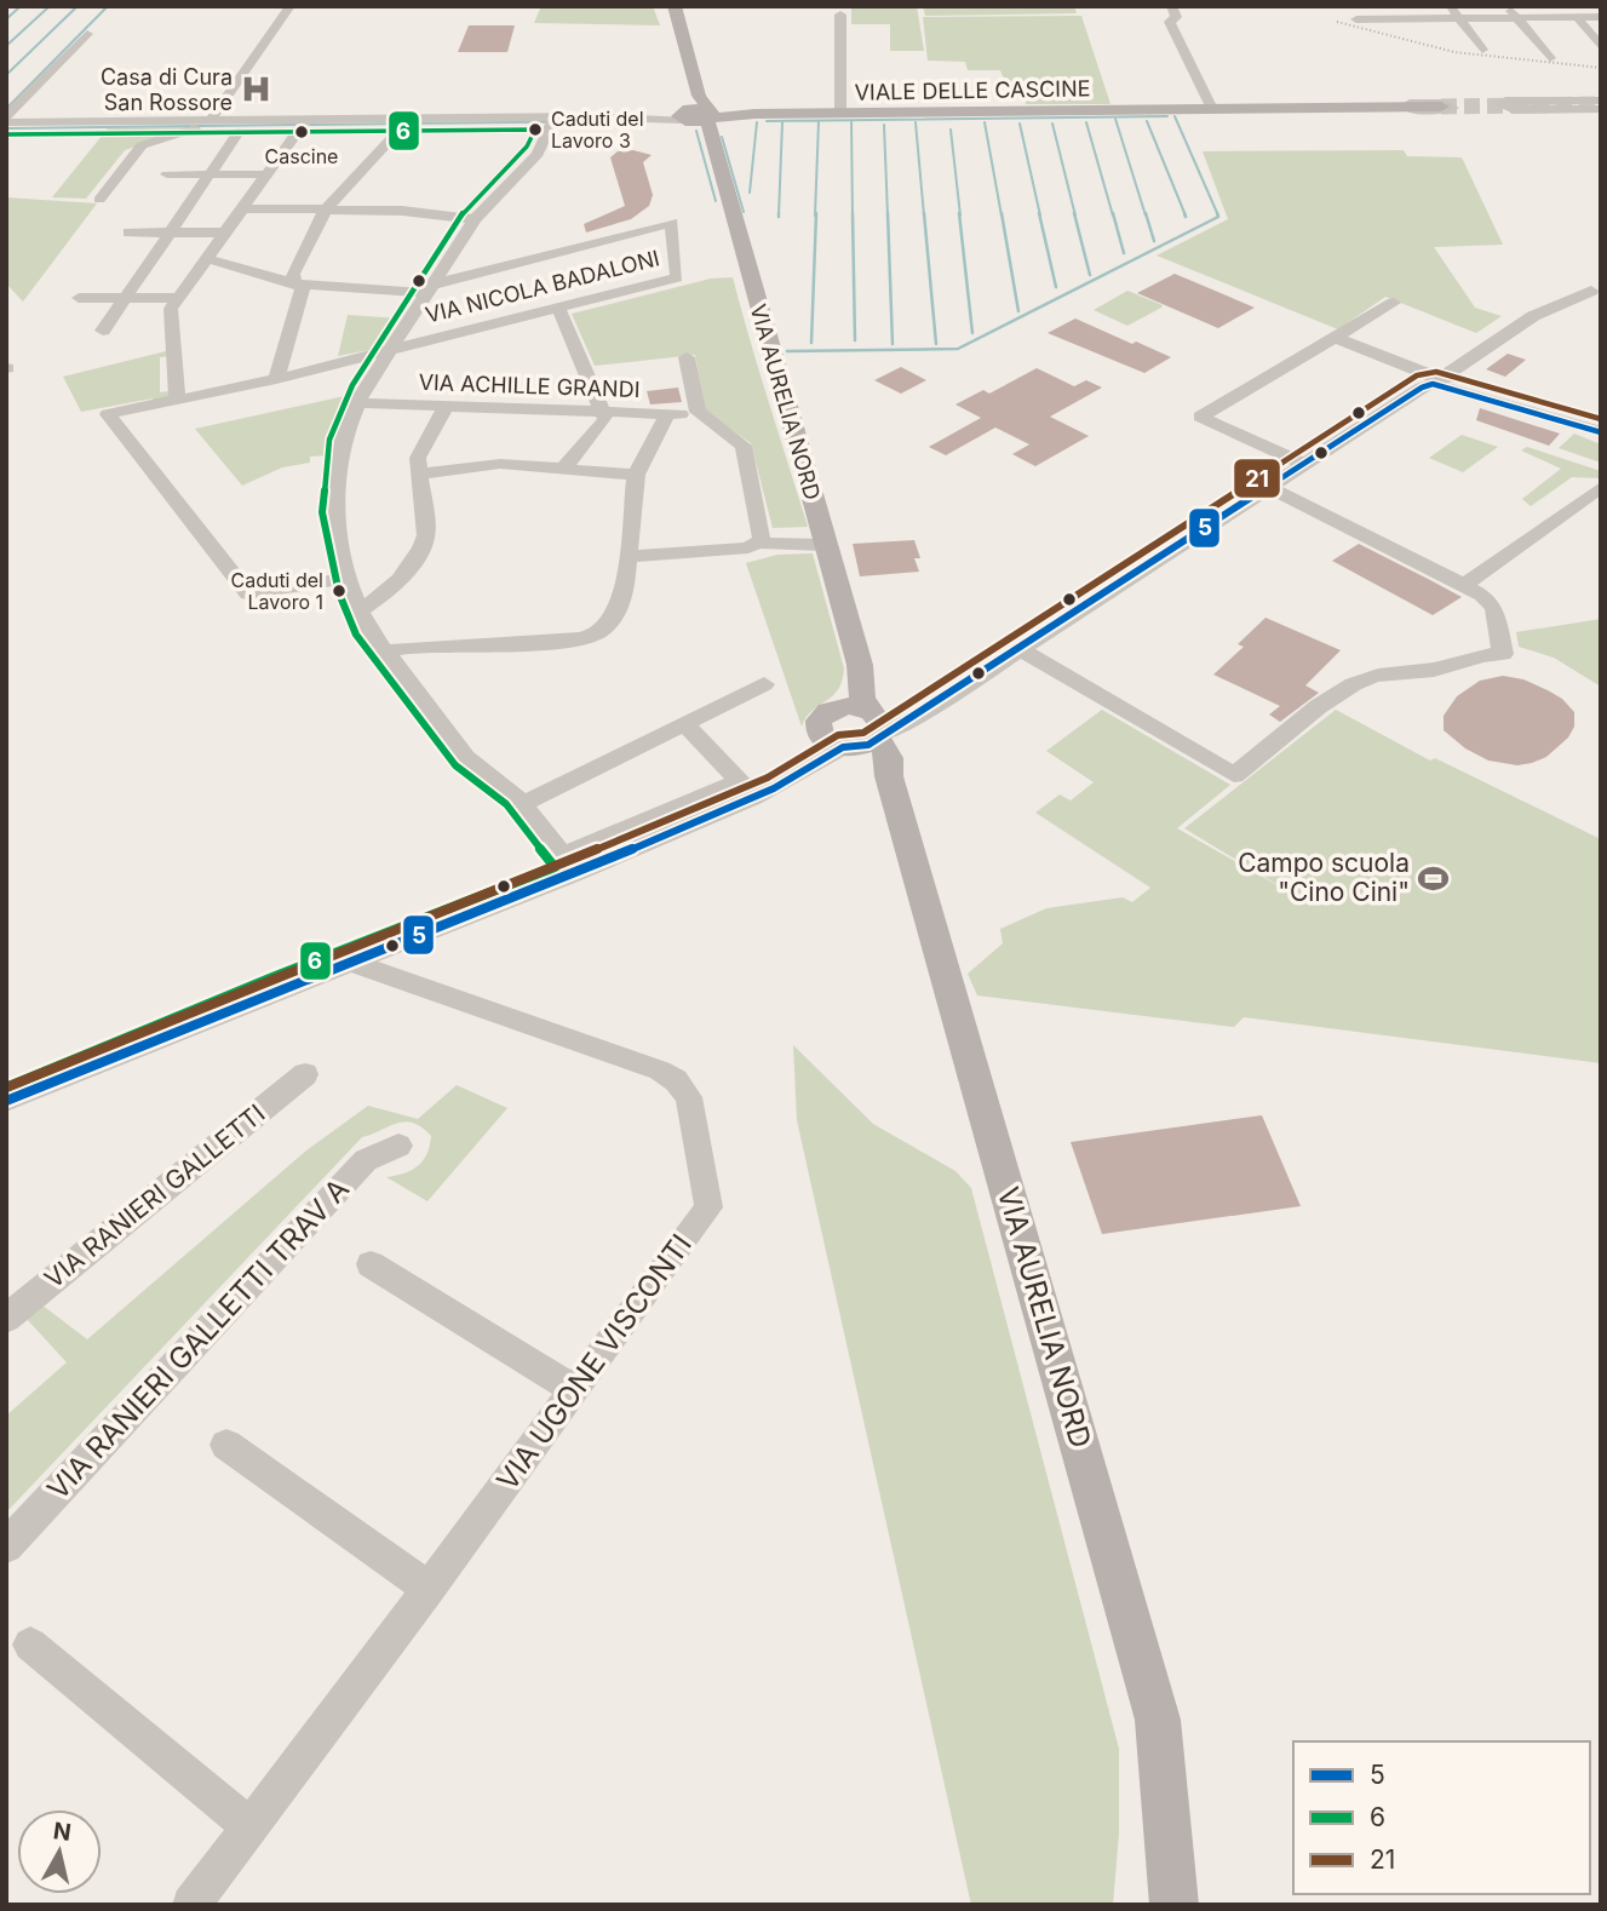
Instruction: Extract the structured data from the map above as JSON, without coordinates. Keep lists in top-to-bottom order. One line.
{"streets":{"main road":["VIALE DELLE CASCINE","VIA AURELIA NORD"],"street":["VIA NICOLA BADALONI","VIA ACHILLE GRANDI","VIA RANIERI GALLETTI","VIA RANIERI GALLETTI TRAV A","VIA UGONE VISCONTI"]},"crossings":[["VIALE DELLE CASCINE","VIA AURELIA NORD"]],"places":{"hospital":["Casa di Cura San Rossore"],"other":["Caduti del Lavoro 3","Cascine","Caduti del Lavoro 1"],"sports":["Campo scuola \"Cino Cini\""]},"lines":["transit line 6","transit line 21","transit line 5"],"legend":["5","6","21"],"north":"top"}
